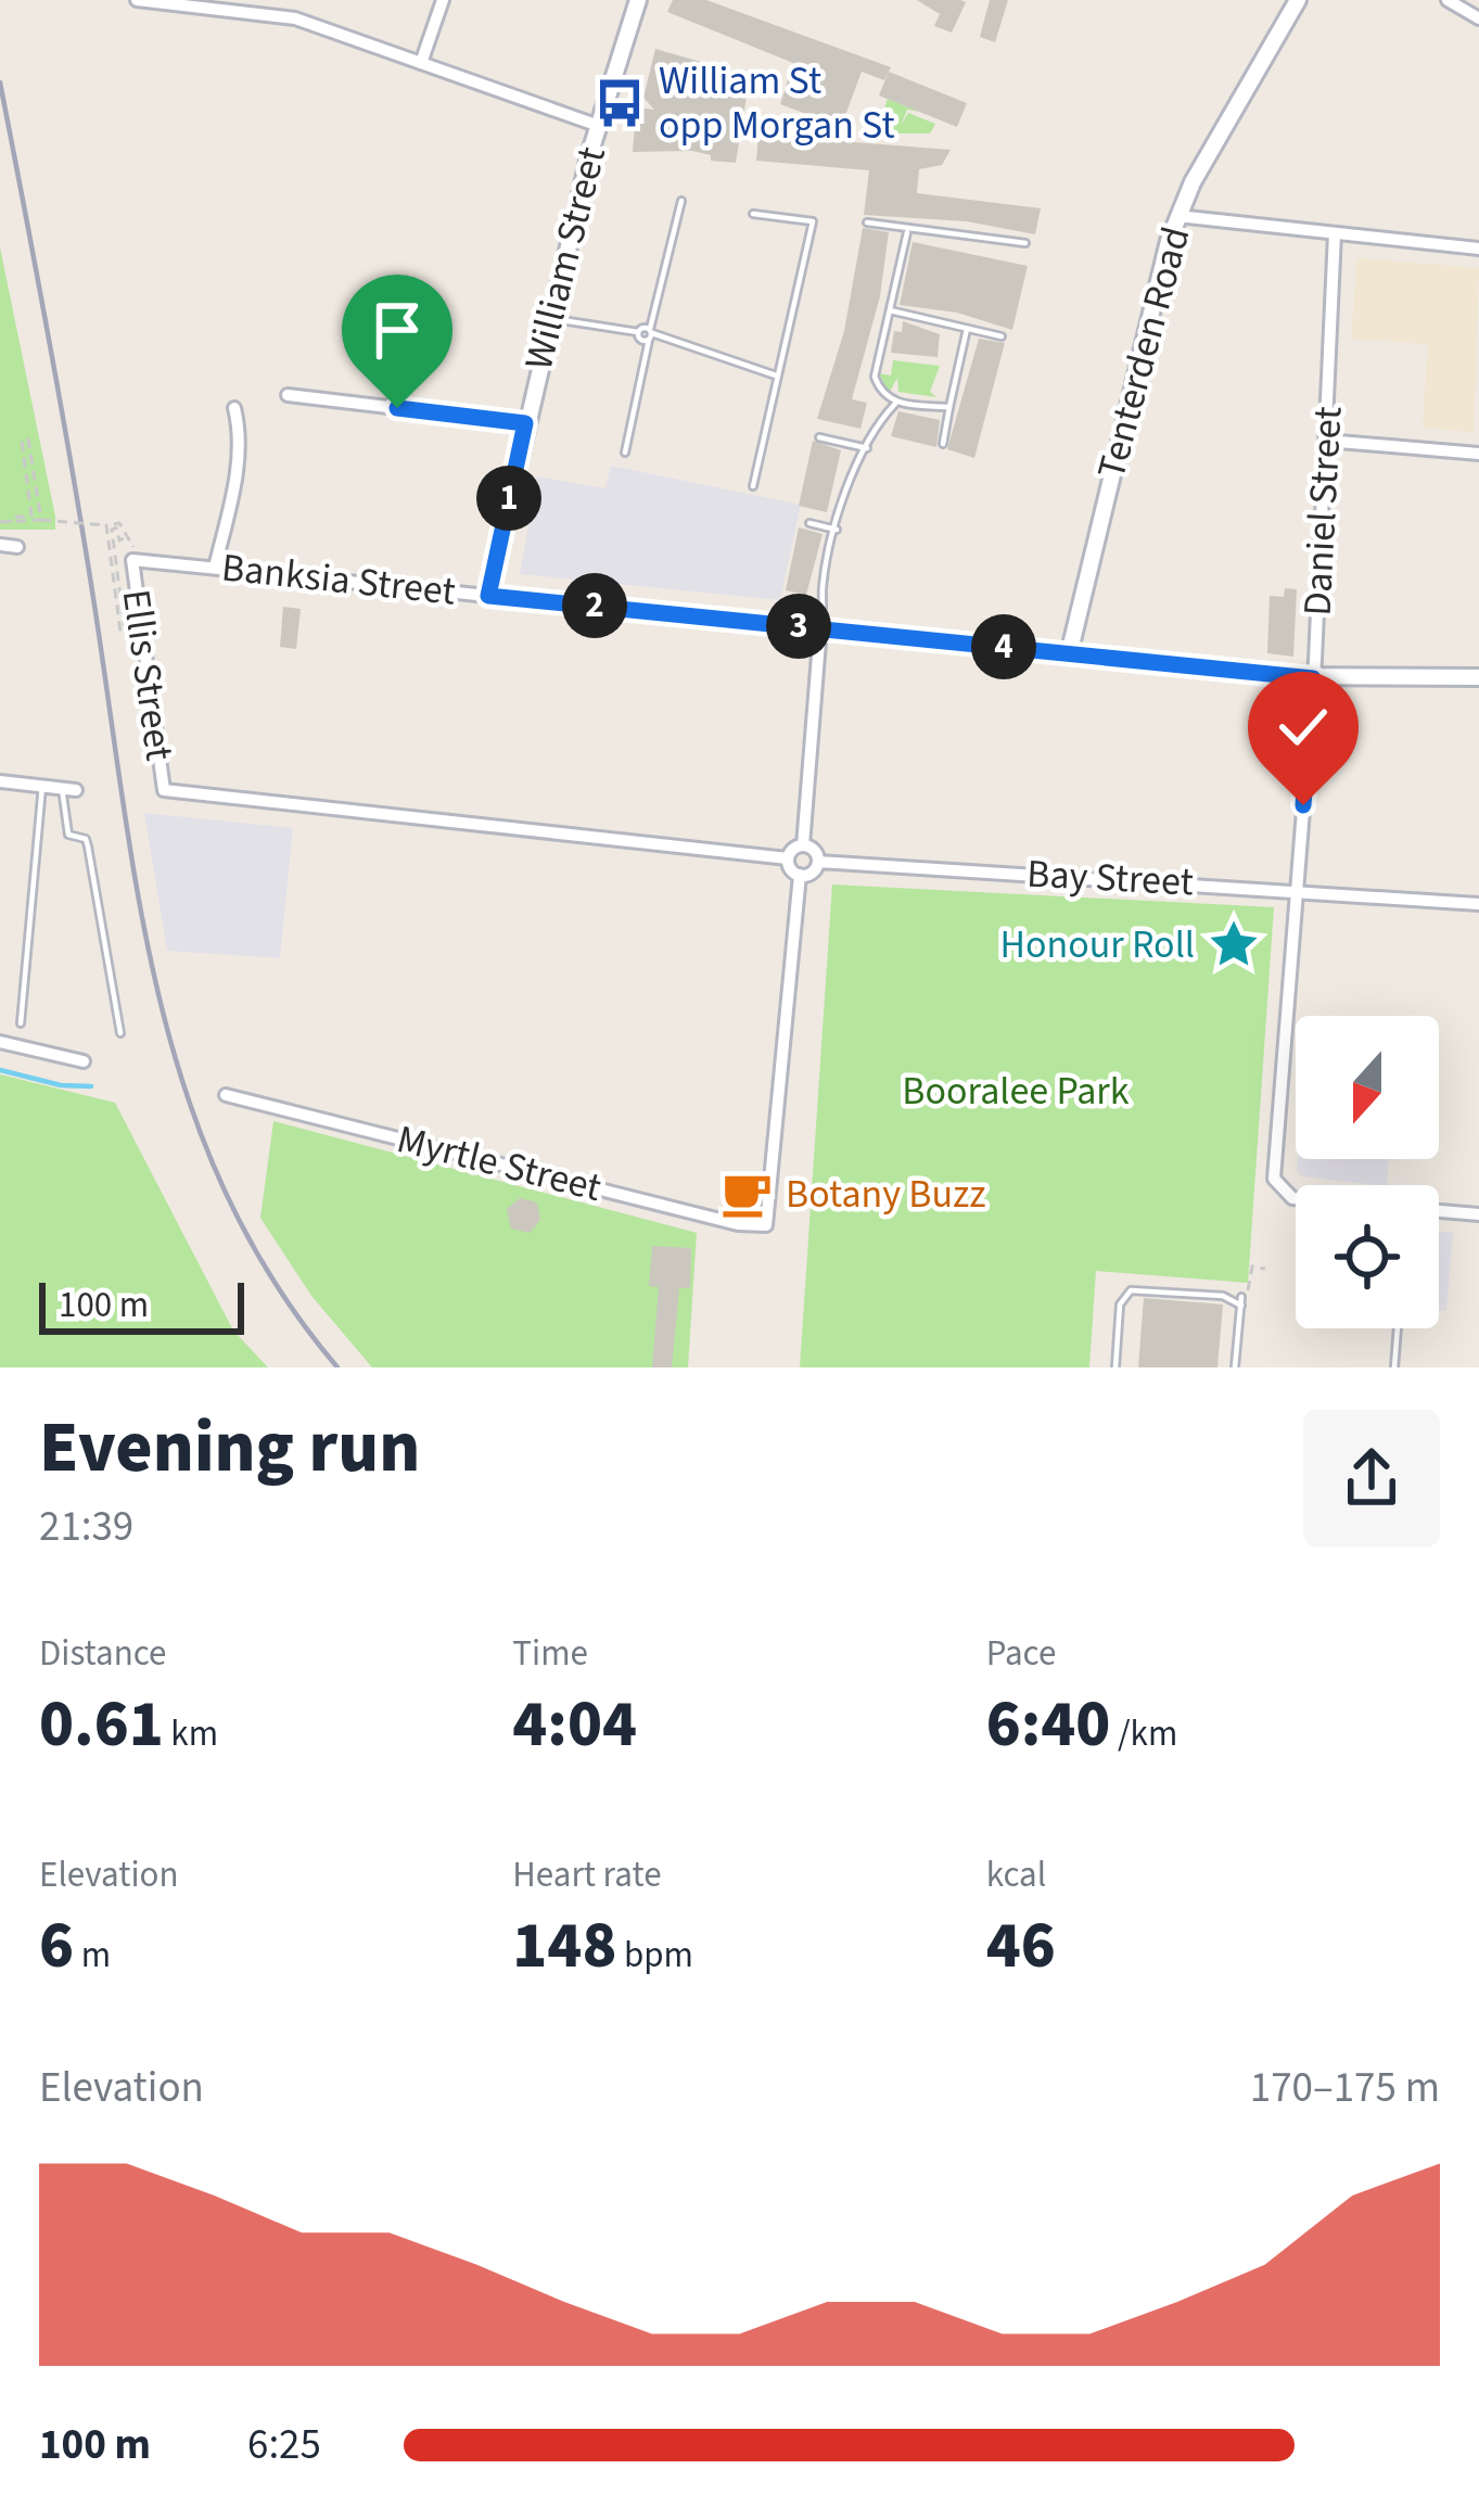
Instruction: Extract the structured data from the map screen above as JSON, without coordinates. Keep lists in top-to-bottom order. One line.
{"streets":{"street":["William Street","Tenterden Road","Daniel Street","Banksia Street","Ellis Street","Bay Street","Myrtle Street"]},"crossings":[["William Street","Banksia Street"],["Tenterden Road","Banksia Street"],["Daniel Street","Banksia Street"],["Daniel Street","Bay Street"],["Banksia Street","Ellis Street"],["Ellis Street","Bay Street"],["Ellis Street","Myrtle Street"],["Bay Street","Myrtle Street"]],"parks":["Booralee Park"],"places":{"bus stop":["William St opp Morgan St"],"place":["Honour Roll"],"cafe":["Botany Buzz"]},"scale_bar":"100 m","north":"bottom","page":{"pins":["1","2","3","4"],"scale":"100 m","heading":["Evening run","21:39"],"stats":[["Distance","0.61 km"],["Time","4:04"],["Pace","6:40 /km"],["Elevation","6 m"],["Heart rate","148 bpm"],["kcal","46"]],"chart":["Elevation","170–175 m"],"list":[{"name":"100 m","note":"6:25"}]}}
